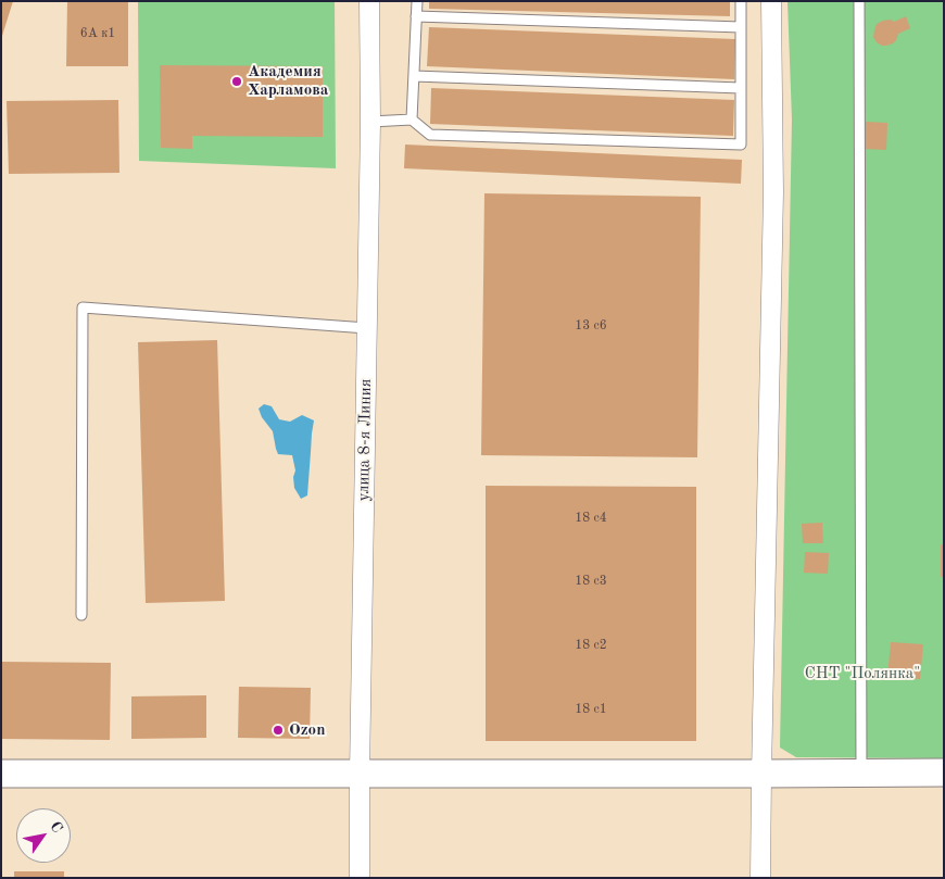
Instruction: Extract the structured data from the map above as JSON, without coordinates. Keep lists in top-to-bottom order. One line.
{"streets":{"street":["улица 8-я Линия"]},"parks":["СНТ \"Полянка\""],"places":["Академия Харламова","Ozon"],"house_numbers":["6А к1","13 с6","18 с4","18 с3","18 с2","18 с1"],"north":"top right"}
